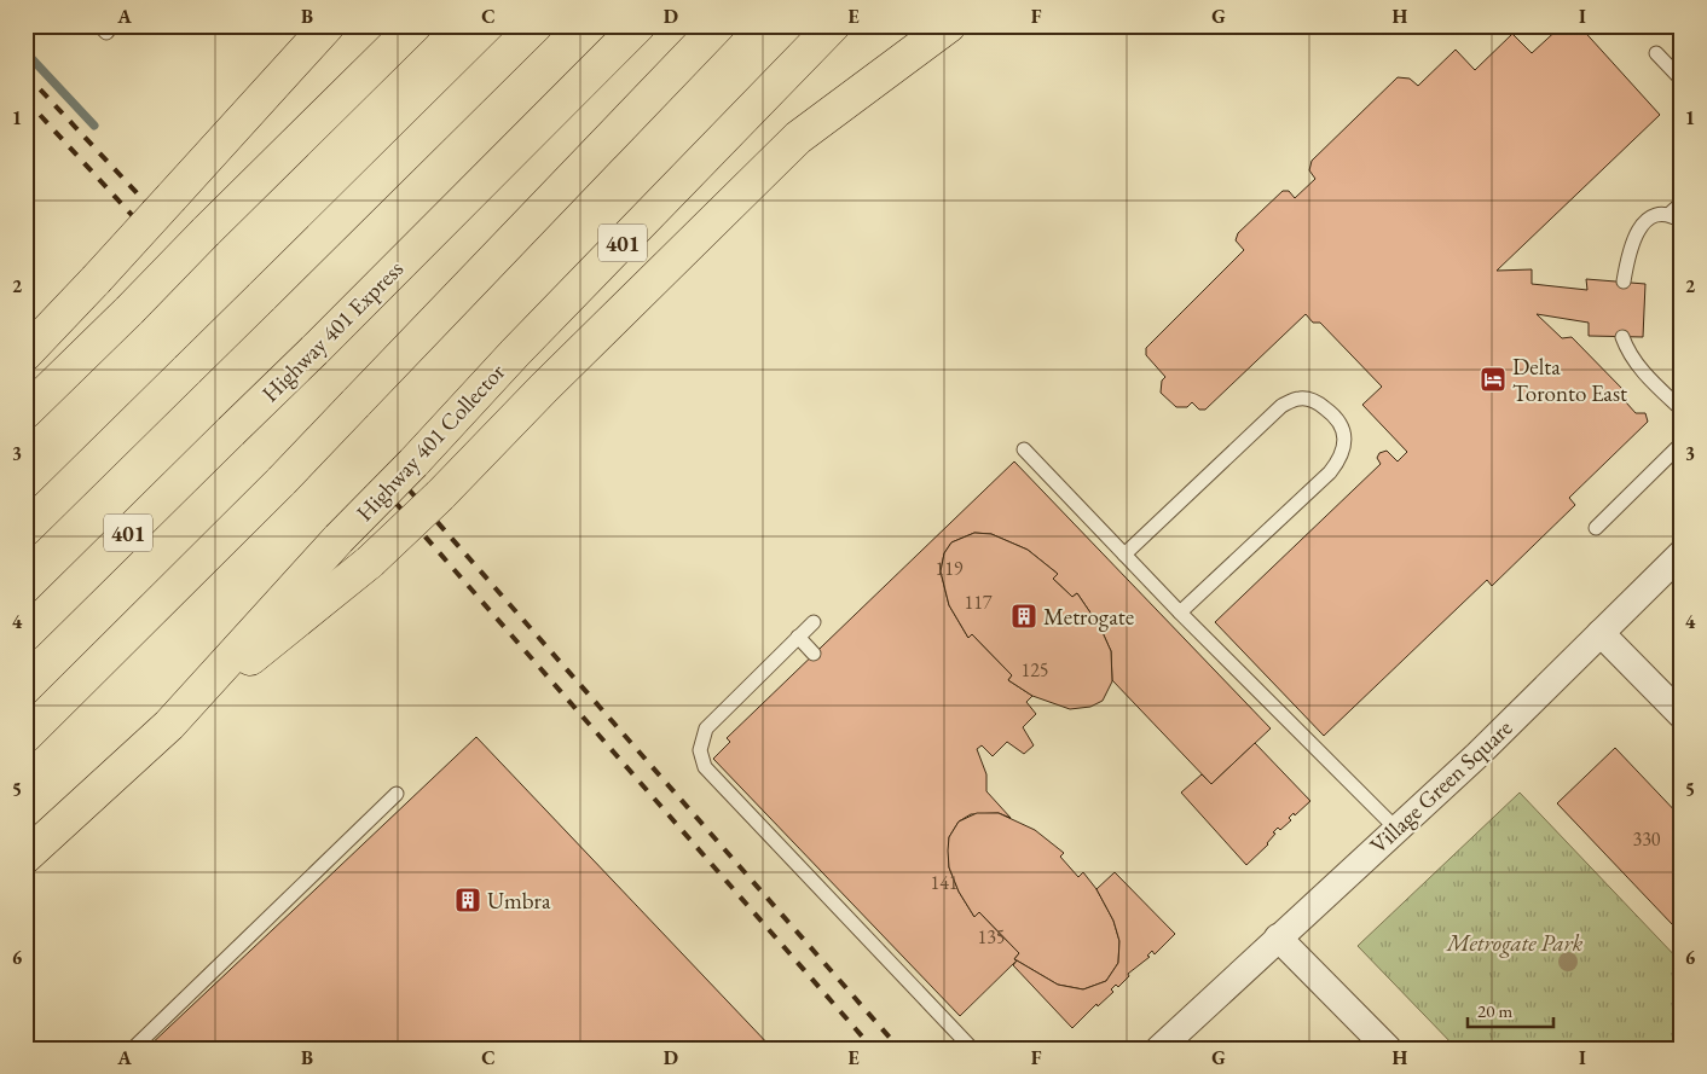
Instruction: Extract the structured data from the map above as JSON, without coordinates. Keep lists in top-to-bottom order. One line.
{"streets":{"highway":["401","Highway 401 Express","Highway 401 Collector"],"street":["Village Green Square"]},"parks":["Metrogate Park"],"places":{"hotel":["Delta Toronto East"],"building":["Metrogate","Umbra"]},"house_numbers":["119","117","125","330","141","135"],"scale_bar":"20 m","grid":{"columns":["A","B","C","D","E","F","G","H","I"],"rows":["1","2","3","4","5","6"]}}
